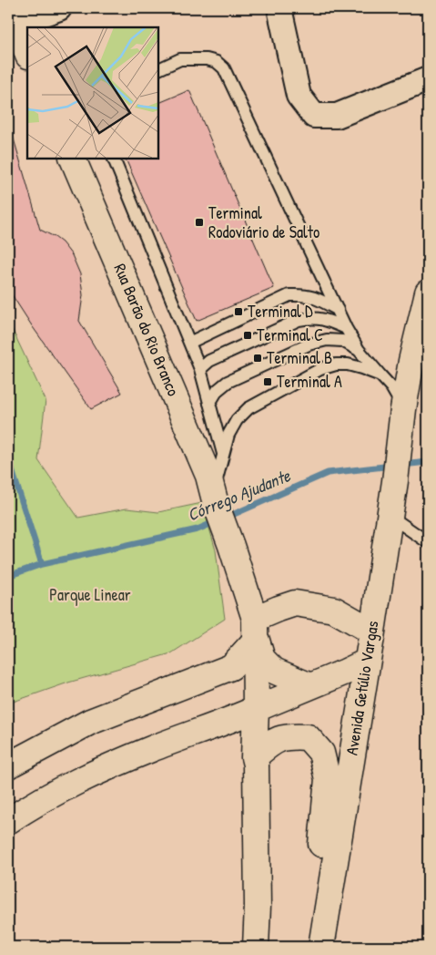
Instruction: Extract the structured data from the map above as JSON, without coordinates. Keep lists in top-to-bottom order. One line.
{"streets":{"main road":["Rua Barão do Rio Branco","Avenida Getúlio Vargas"]},"water":["Córrego Ajudante"],"parks":["Parque Linear"],"places":{"transit":["Terminal Rodoviário de Salto","Terminal D","Terminal C","Terminal B","Terminal A"]}}
